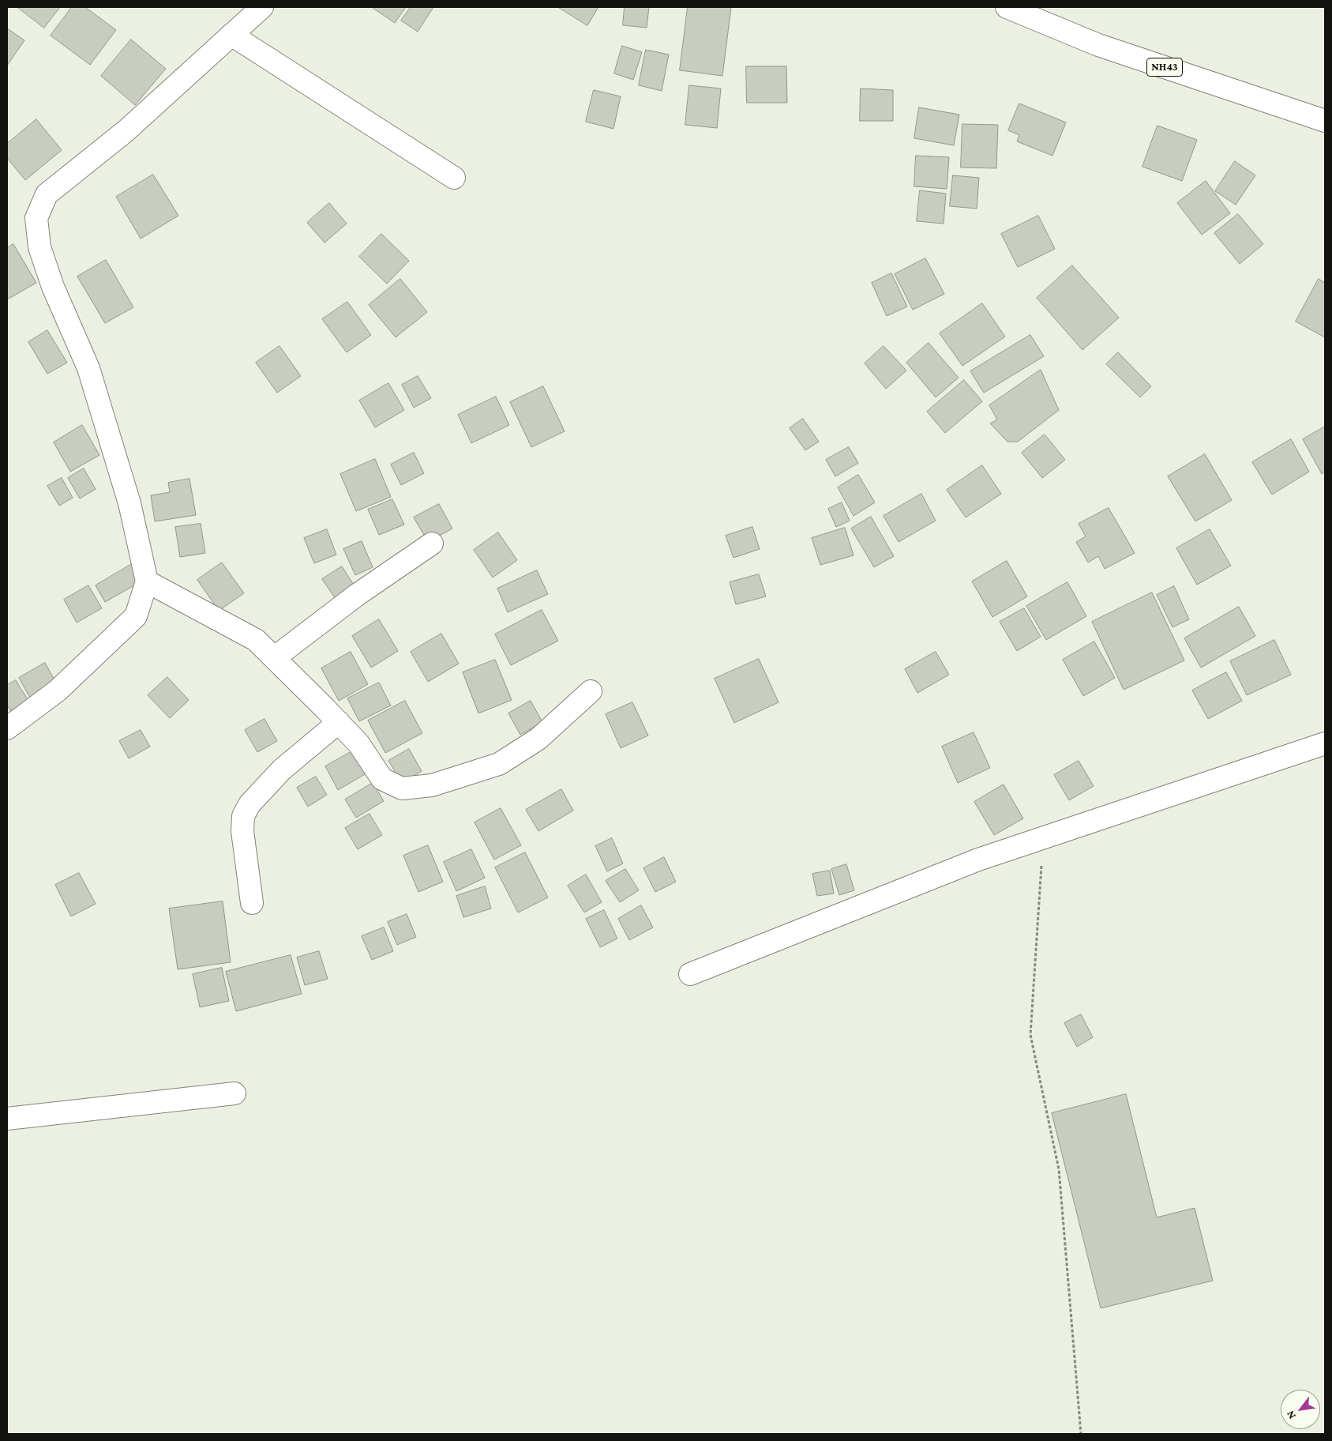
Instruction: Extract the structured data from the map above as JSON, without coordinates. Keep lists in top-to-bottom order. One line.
{"streets":{"main road":["NH43"]},"north":"bottom left"}
